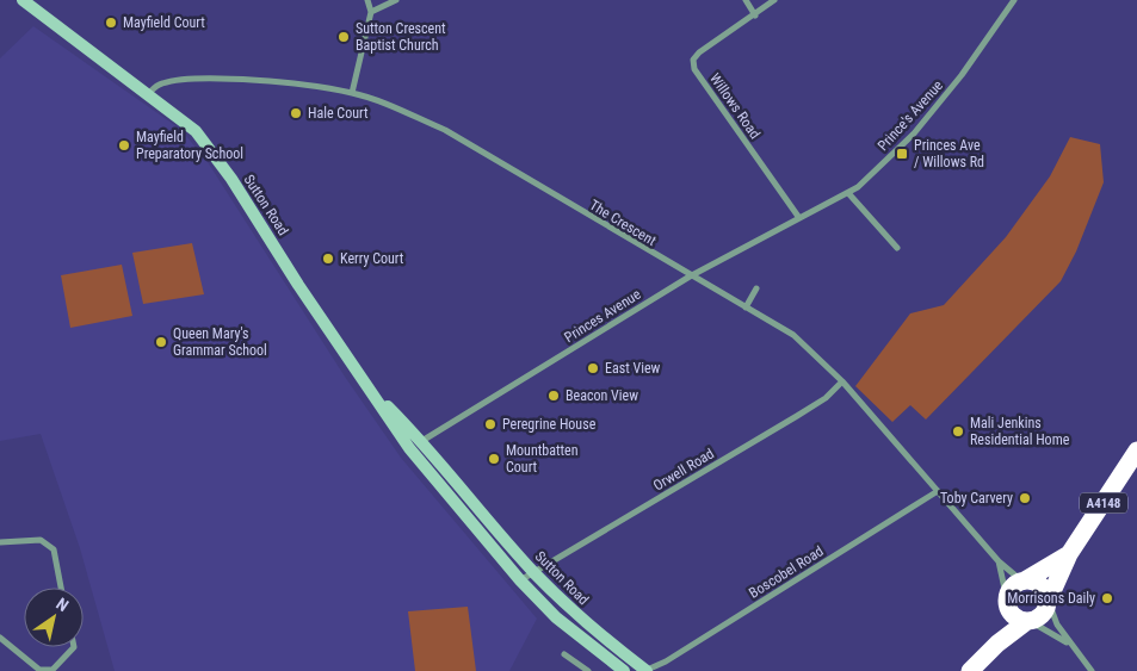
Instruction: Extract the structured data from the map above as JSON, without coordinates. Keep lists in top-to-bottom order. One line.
{"streets":{"highway":["A4148"],"street":["Willows Road","Prince's Avenue","Sutton Road","The Crescent","Princes Avenue","Orwell Road","Boscobel Road"]},"crossings":[["Willows Road","Prince's Avenue"],["Willows Road","Princes Avenue"],["Prince's Avenue","Princes Avenue"],["Sutton Road","The Crescent"],["Sutton Road","Princes Avenue"],["Sutton Road","Orwell Road"],["Sutton Road","Boscobel Road"],["The Crescent","Princes Avenue"],["The Crescent","Orwell Road"],["The Crescent","A4148"],["The Crescent","Boscobel Road"]],"places":{"other":["Mayfield Court","Sutton Crescent Baptist Church","Hale Court","Mayfield Preparatory School","Kerry Court","Queen Mary's Grammar School","East View","Beacon View","Peregrine House","Mali Jenkins Residential Home","Mountbatten Court","Toby Carvery","Morrisons Daily"],"transit":["Princes Ave / Willows Rd"]},"north":"top right"}
